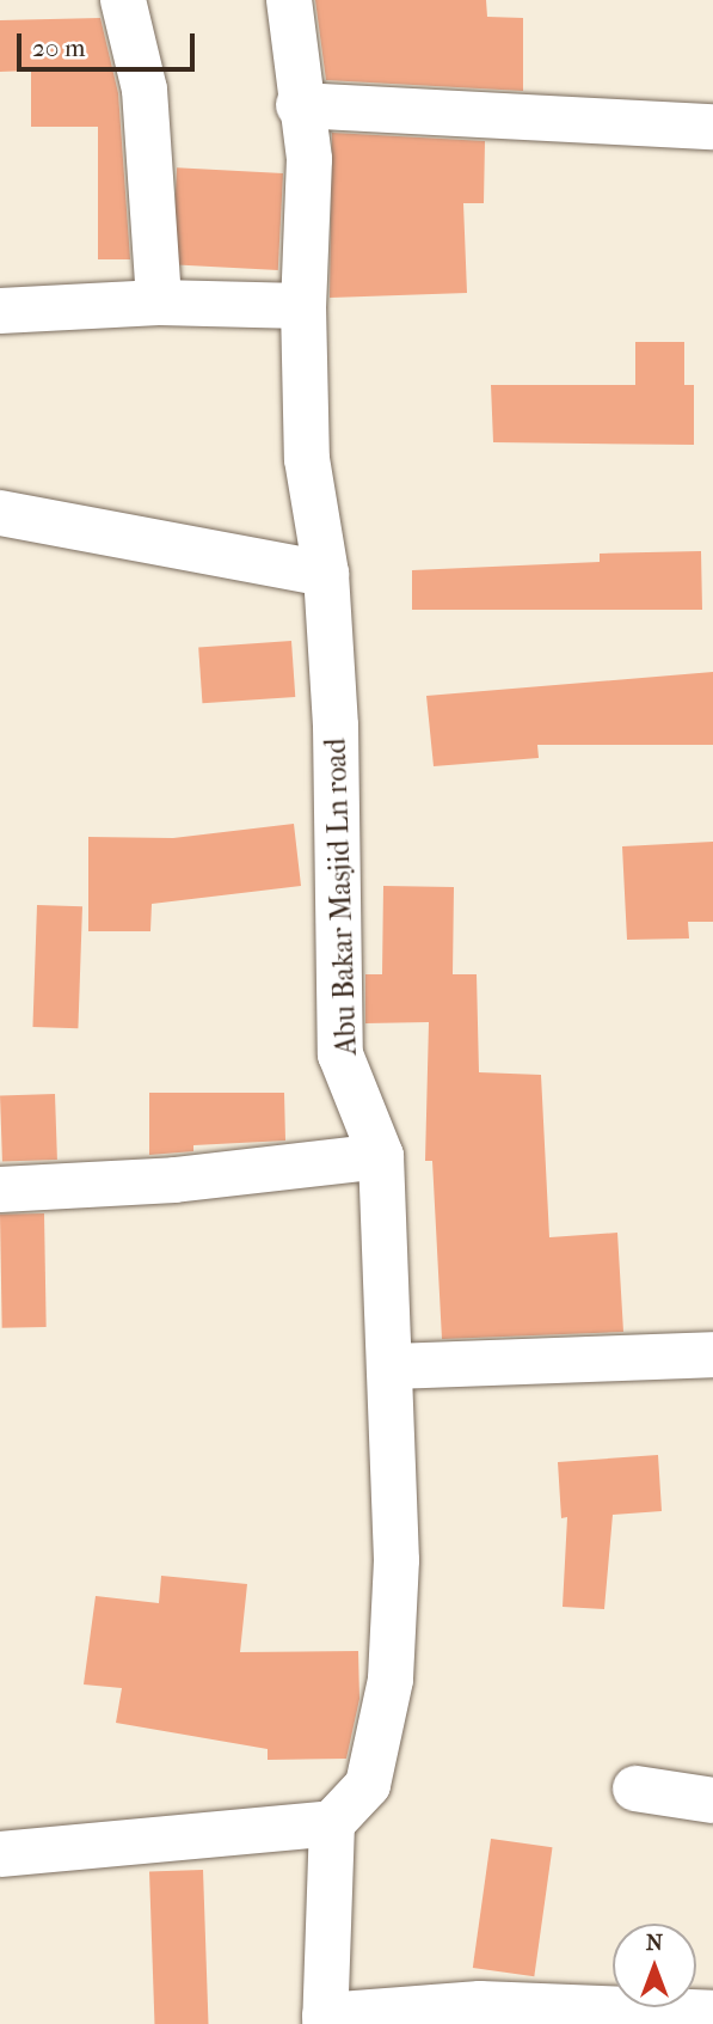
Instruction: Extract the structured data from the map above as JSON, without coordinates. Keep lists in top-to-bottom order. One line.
{"streets":{"street":["Abu Bakar Masjid Ln road"]},"scale_bar":"20 m","north":"top"}
